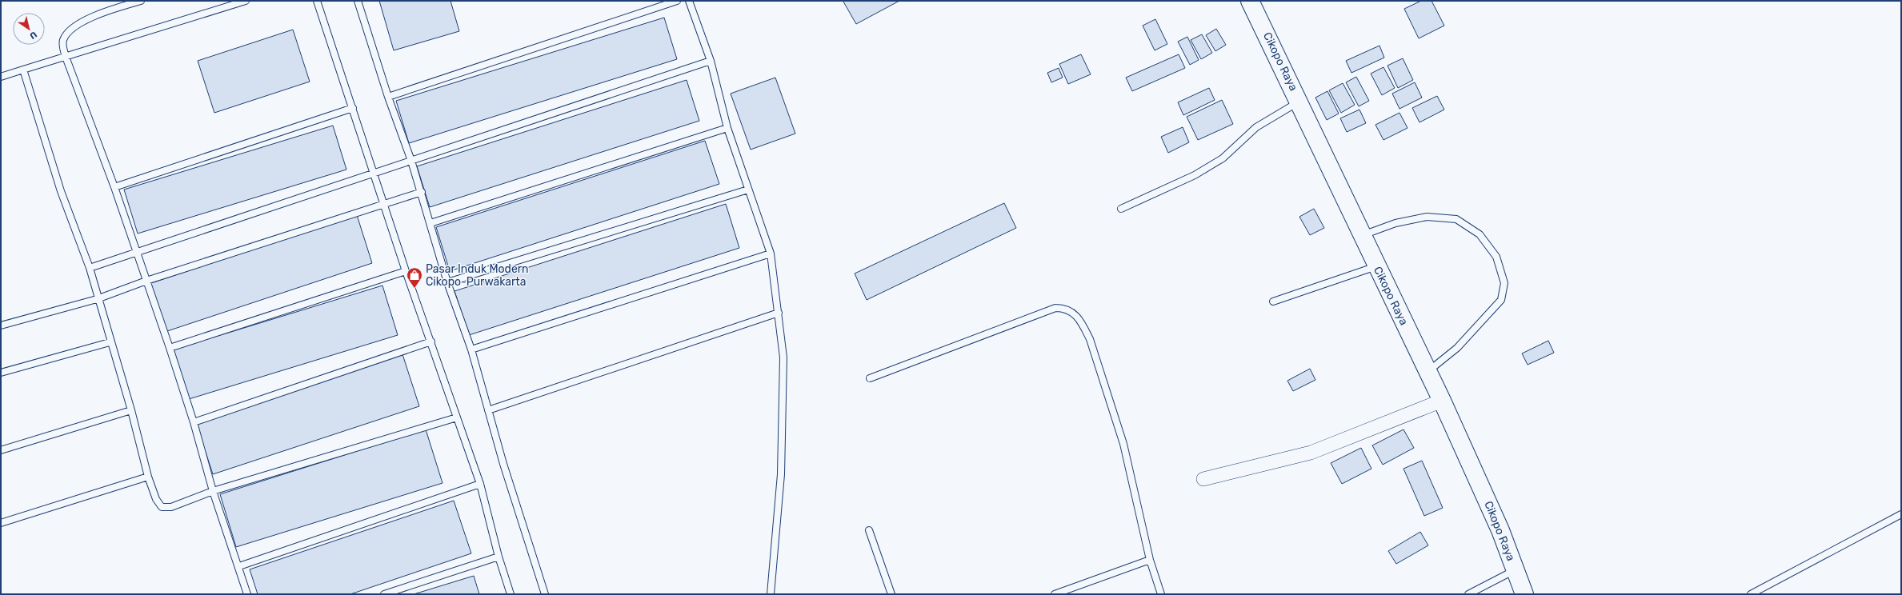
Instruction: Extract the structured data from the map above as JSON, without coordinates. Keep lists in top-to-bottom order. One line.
{"streets":{"highway":["Cikopo Raya"]},"places":{"shop":["Pasar Induk Modern Cikopo-Purwakarta"]},"north":"bottom right"}
